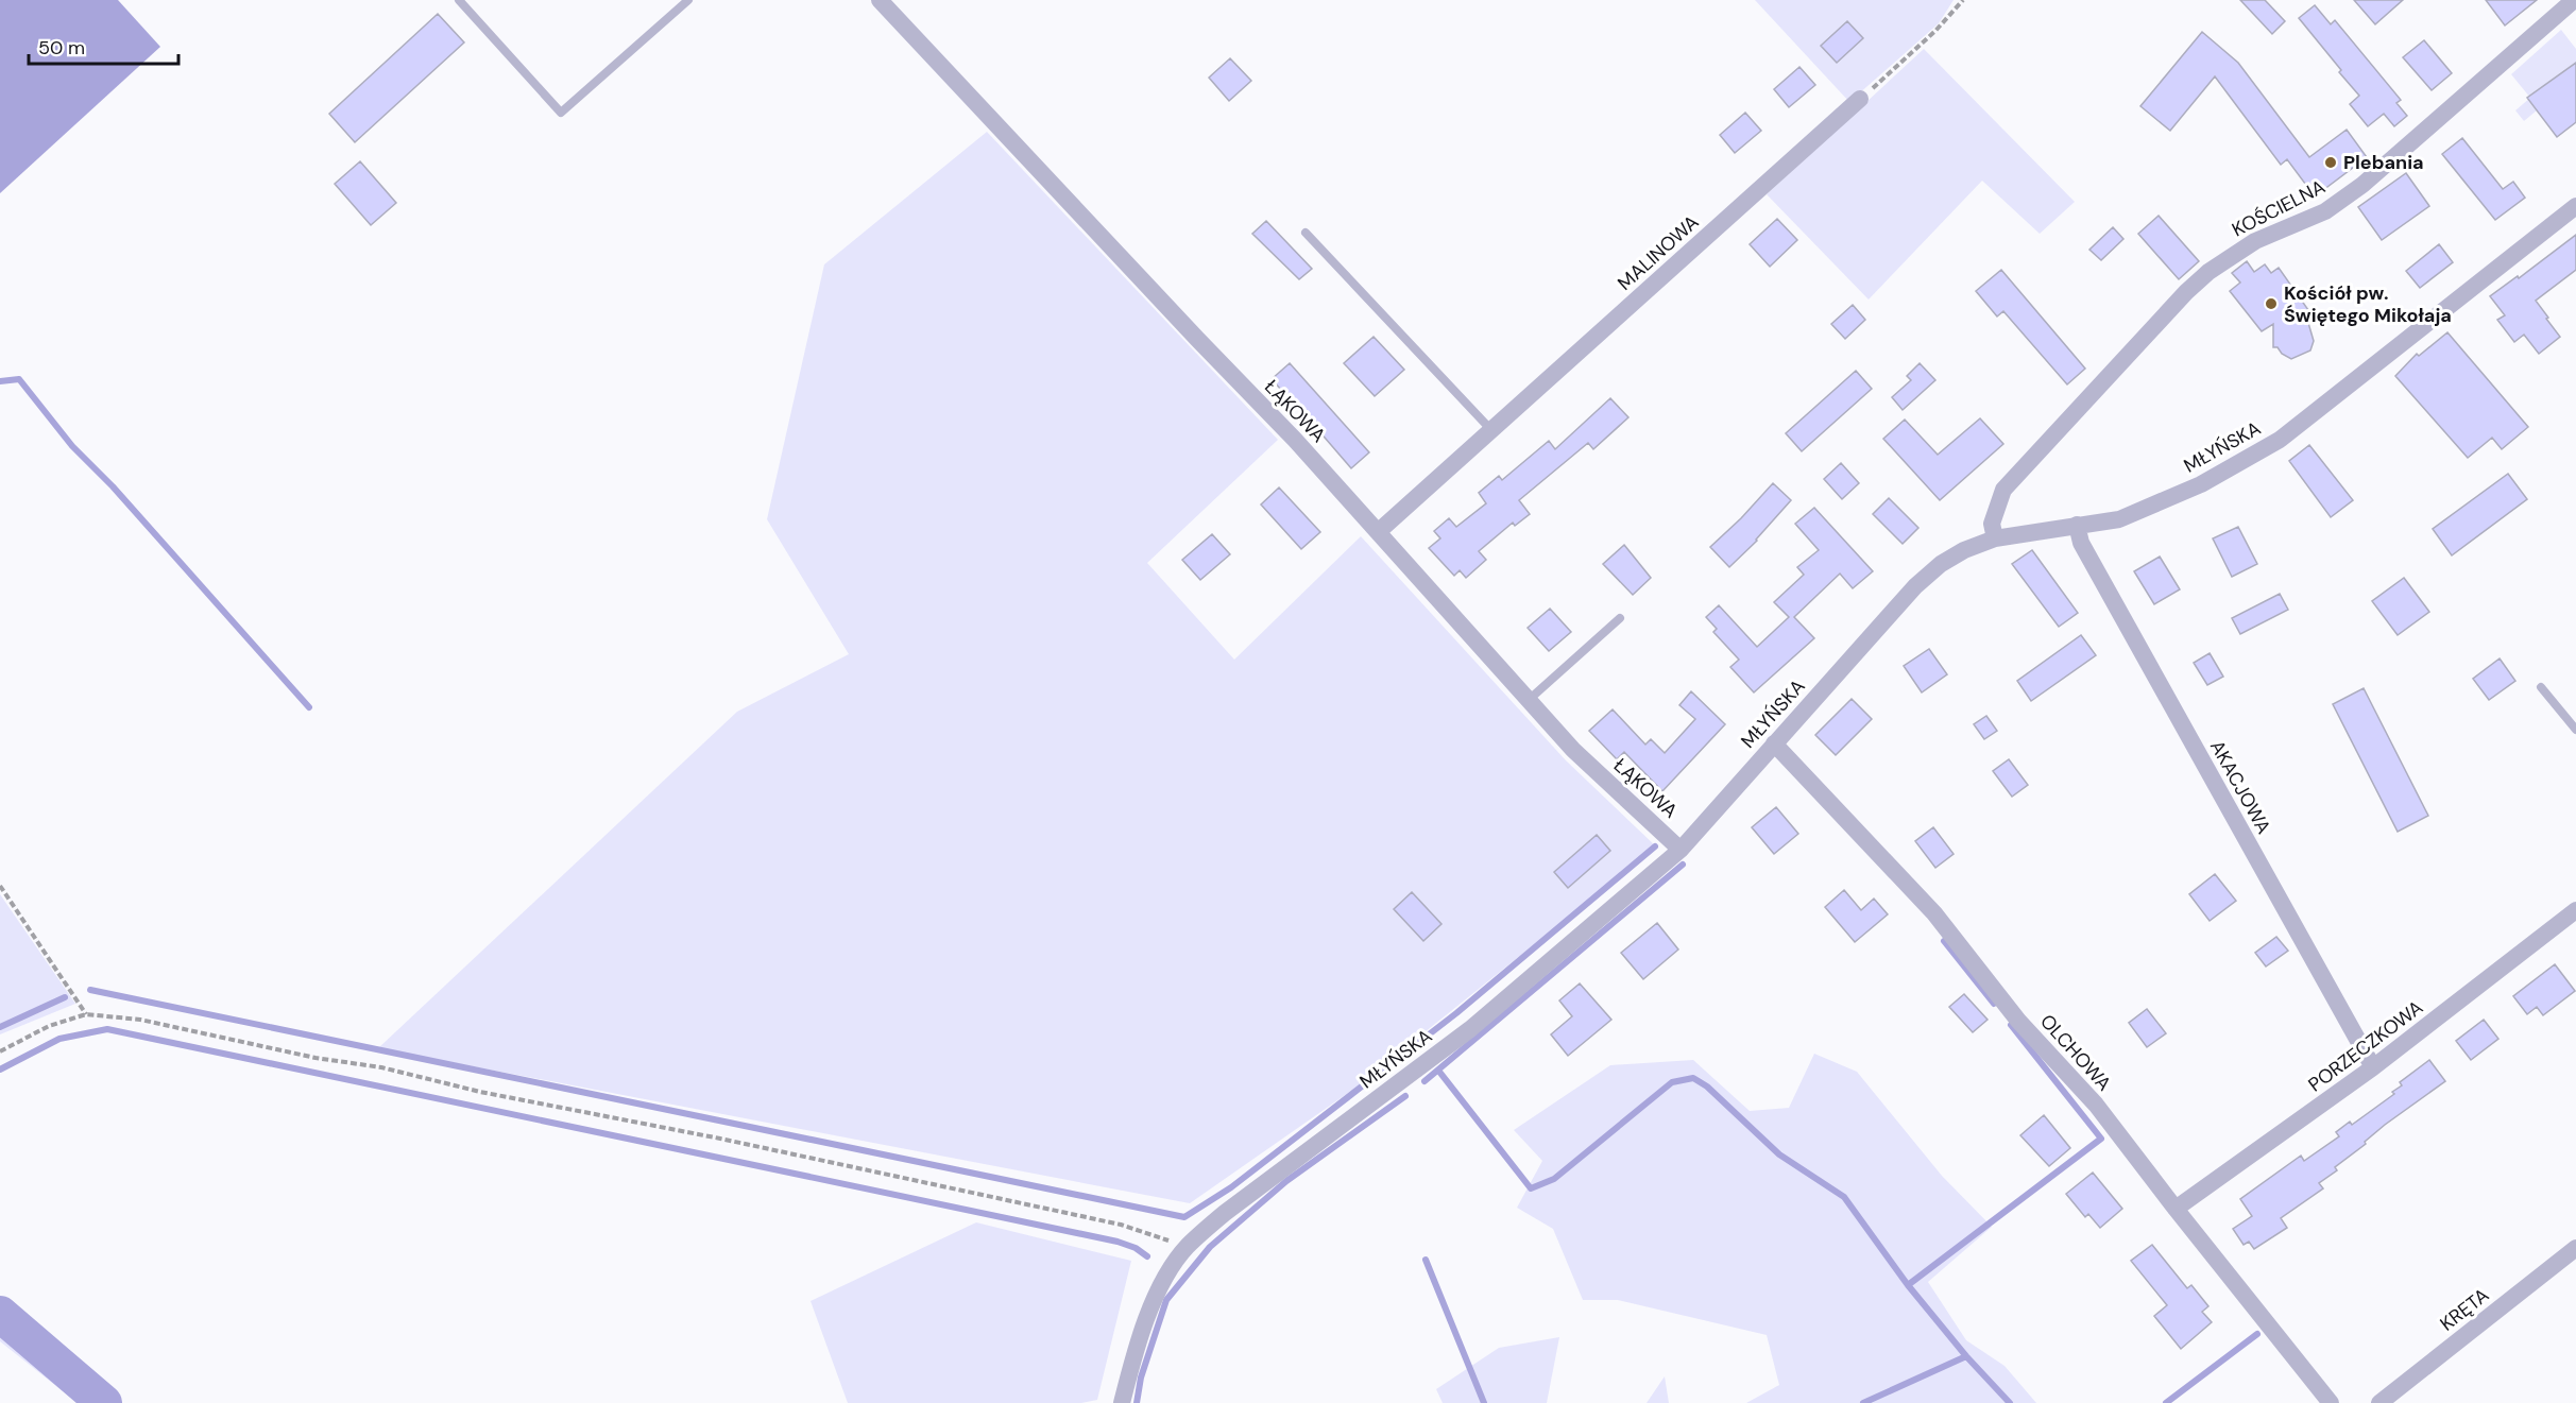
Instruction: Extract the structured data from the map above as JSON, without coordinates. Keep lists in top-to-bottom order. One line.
{"streets":{"street":["KOŚCIELNA","MALINOWA","ŁĄKOWA","MŁYŃSKA","AKACJOWA","PORZECZKOWA","OLCHOWA","KRĘTA"]},"crossings":[["KOŚCIELNA","MŁYŃSKA"],["MALINOWA","ŁĄKOWA"],["ŁĄKOWA","MŁYŃSKA"],["MŁYŃSKA","AKACJOWA"],["MŁYŃSKA","OLCHOWA"],["AKACJOWA","PORZECZKOWA"],["PORZECZKOWA","OLCHOWA"]],"places":["Plebania","Kościół pw. Świętego Mikołaja"],"scale_bar":"50 m"}
